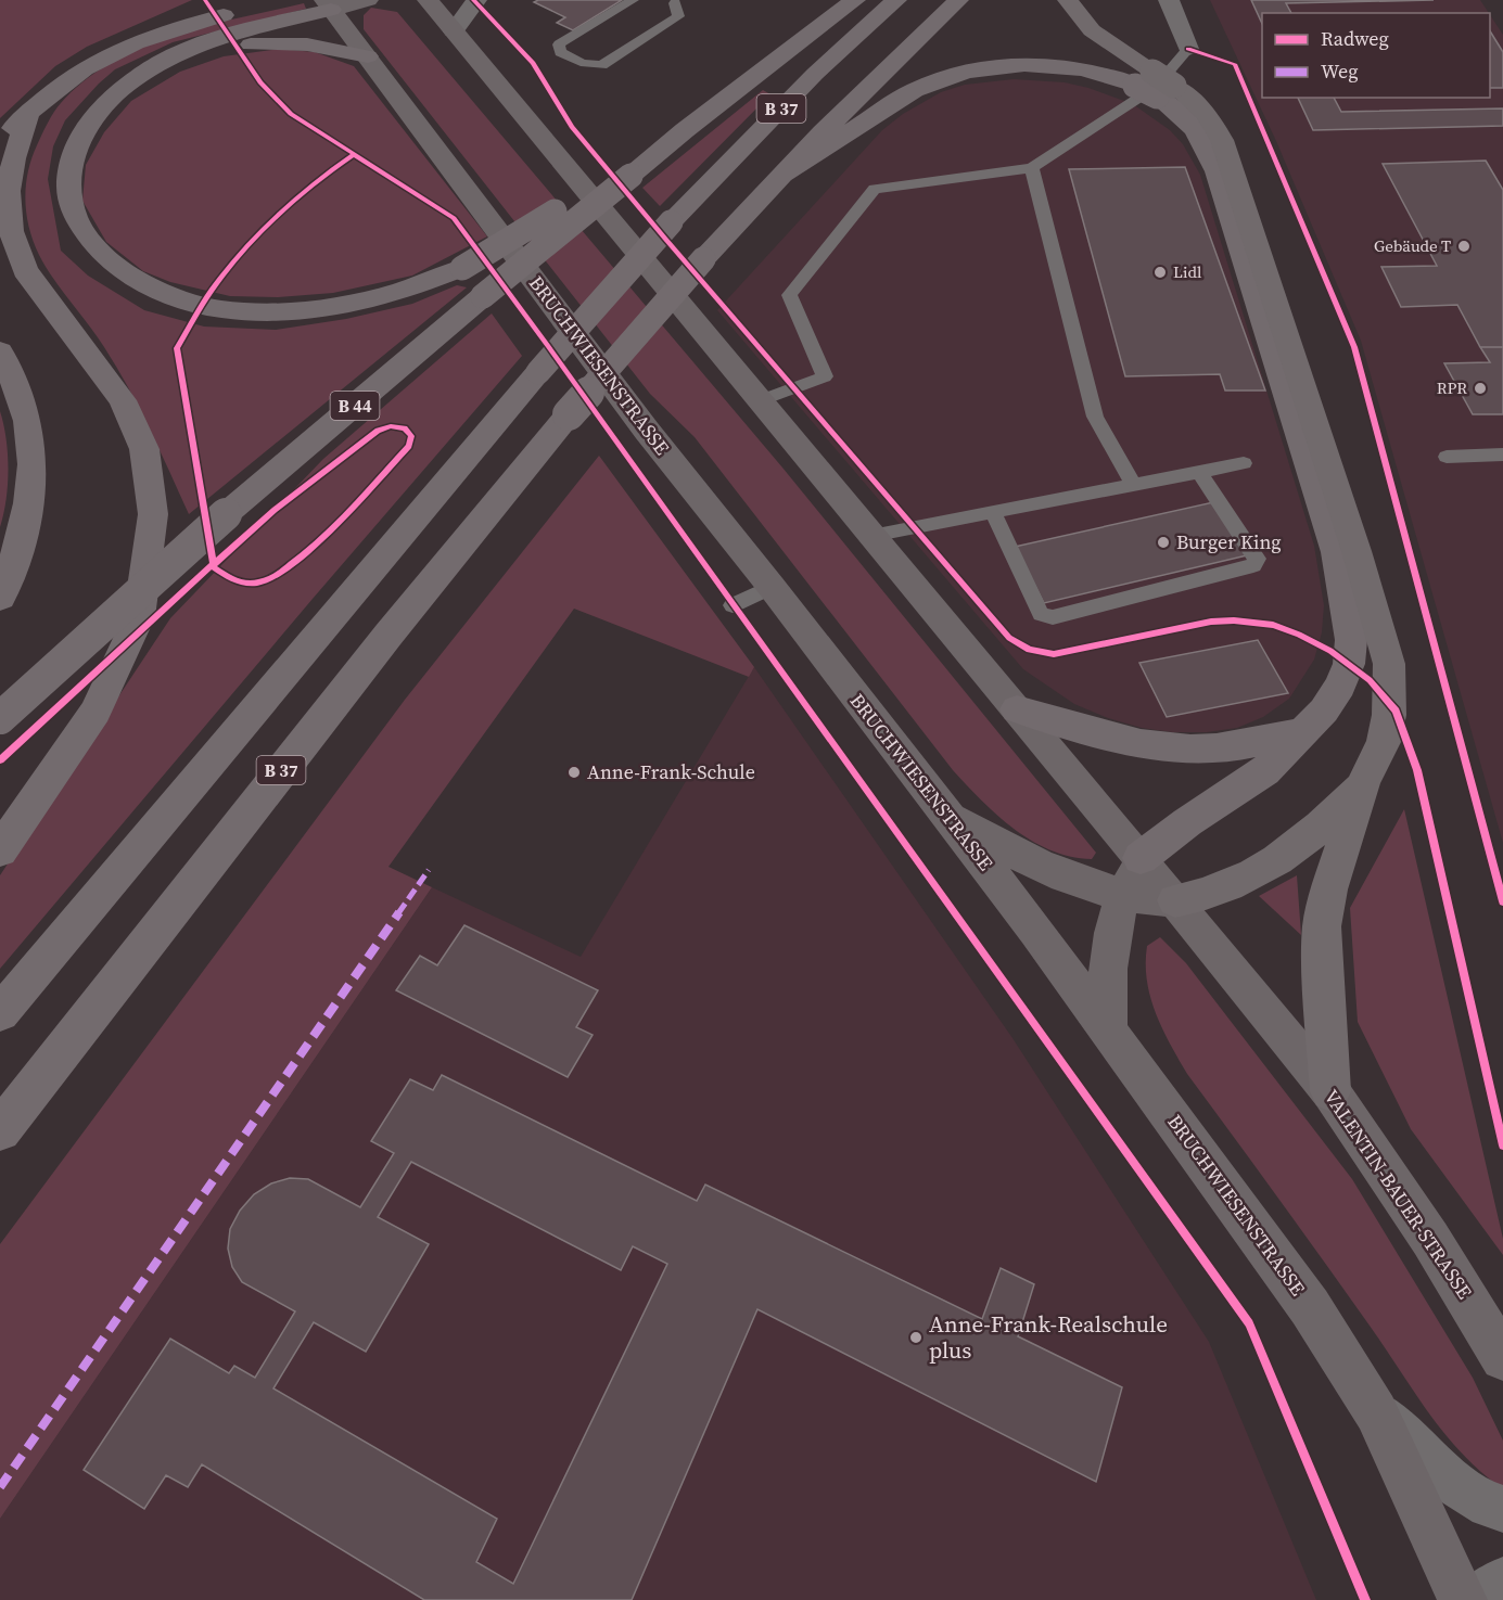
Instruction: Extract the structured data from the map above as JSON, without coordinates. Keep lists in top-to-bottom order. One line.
{"streets":{"highway":["B 37","B 44"],"main road":["BRUCHWIESENSTRASSE","VALENTIN-BAUER-STRASSE"]},"places":["Gebäude T","Lidl","RPR","Burger King","Anne-Frank-Schule","Anne-Frank-Realschule plus"],"legend":["Radweg","Weg"]}
